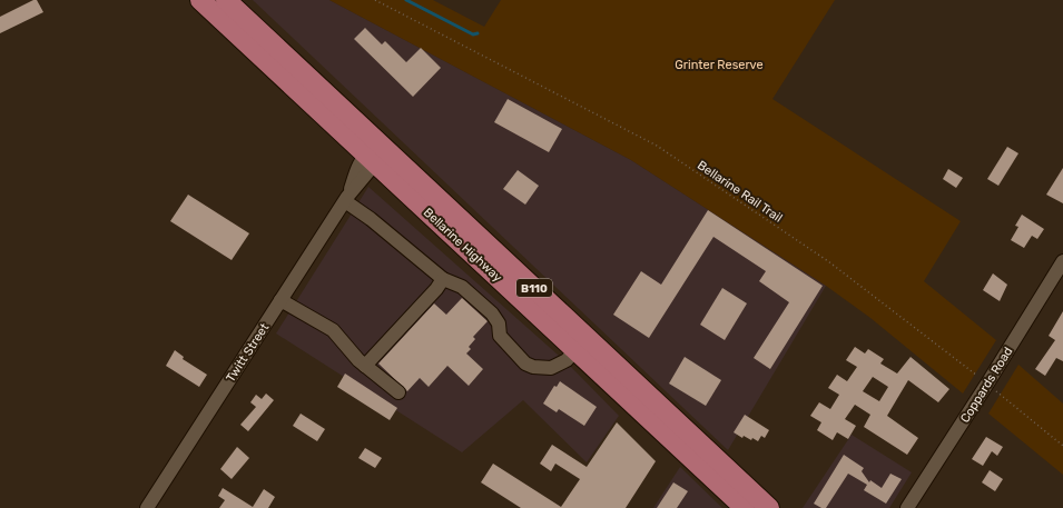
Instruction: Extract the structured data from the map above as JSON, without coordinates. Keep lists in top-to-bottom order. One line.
{"streets":{"highway":["Bellarine Highway","B110"],"street":["Twitt Street","Coppards Road"],"path":["Bellarine Rail Trail"]},"crossings":[["Bellarine Rail Trail","Coppards Road"],["Bellarine Highway","Twitt Street"]],"parks":["Grinter Reserve"]}
